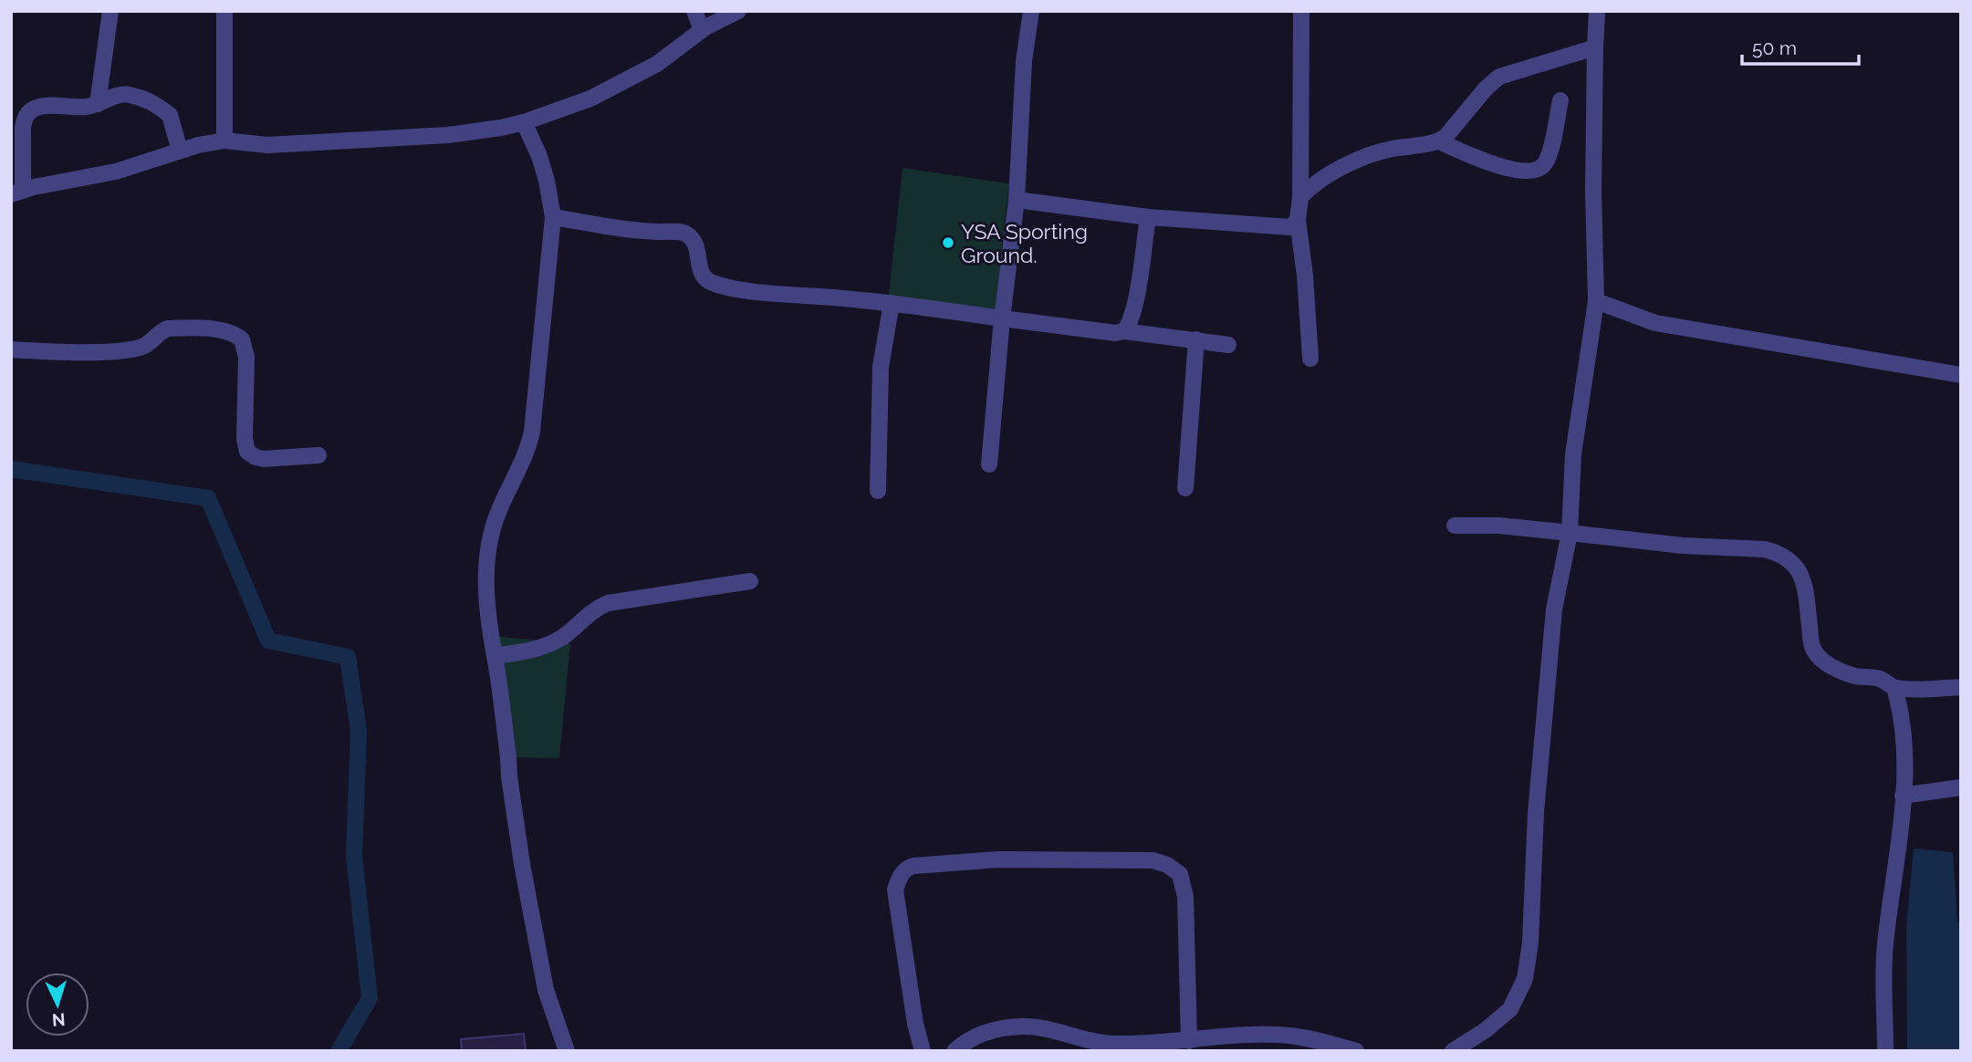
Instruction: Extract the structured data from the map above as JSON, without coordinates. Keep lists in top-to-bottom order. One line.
{"places":["YSA Sporting Ground."],"scale_bar":"50 m","north":"bottom"}
